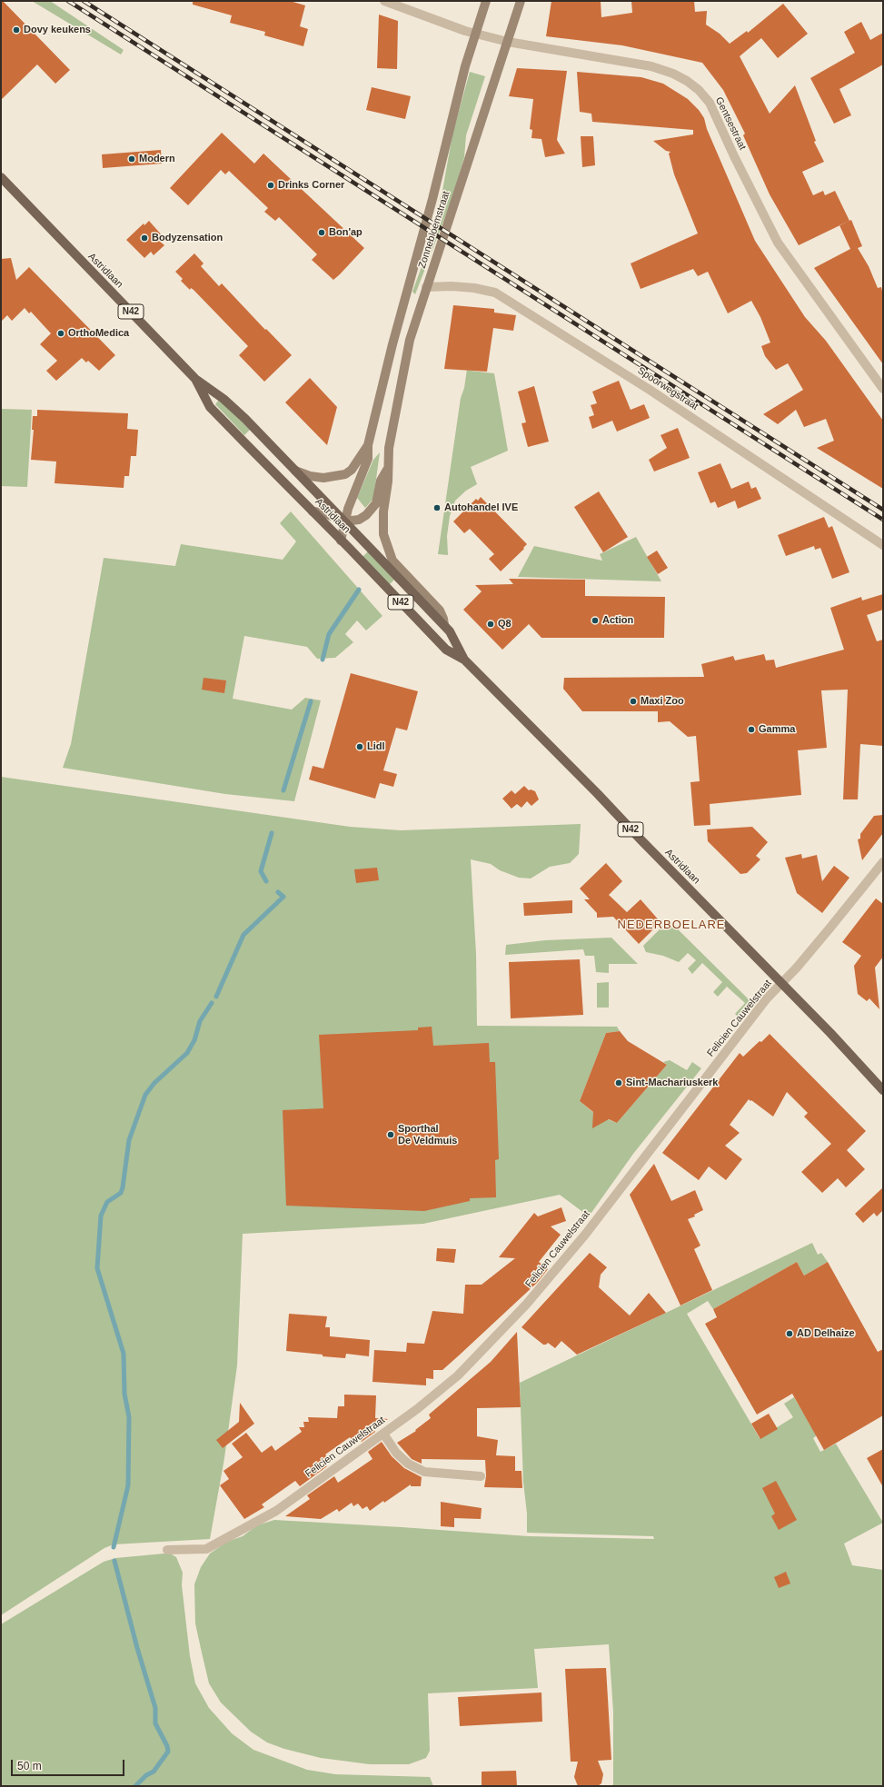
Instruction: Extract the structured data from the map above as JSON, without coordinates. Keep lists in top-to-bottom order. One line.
{"streets":{"main road":["Zonnebloemstraat","Astridlaan","N42"],"street":["Gentsestraat","Spoorwegstraat","Felicien Cauwelstraat"]},"crossings":[["Gentsestraat","Zonnebloemstraat"],["Zonnebloemstraat","Spoorwegstraat"],["Astridlaan","Felicien Cauwelstraat"]],"districts":["NEDERBOELARE"],"places":["Dovy keukens","Modern","Drinks Corner","Bon'ap","Bodyzensation","OrthoMedica","Autohandel IVE","Action","Q8","Maxi Zoo","Gamma","Lidl","Sint-Machariuskerk","Sporthal De Veldmuis","AD Delhaize"],"scale_bar":"50 m"}
